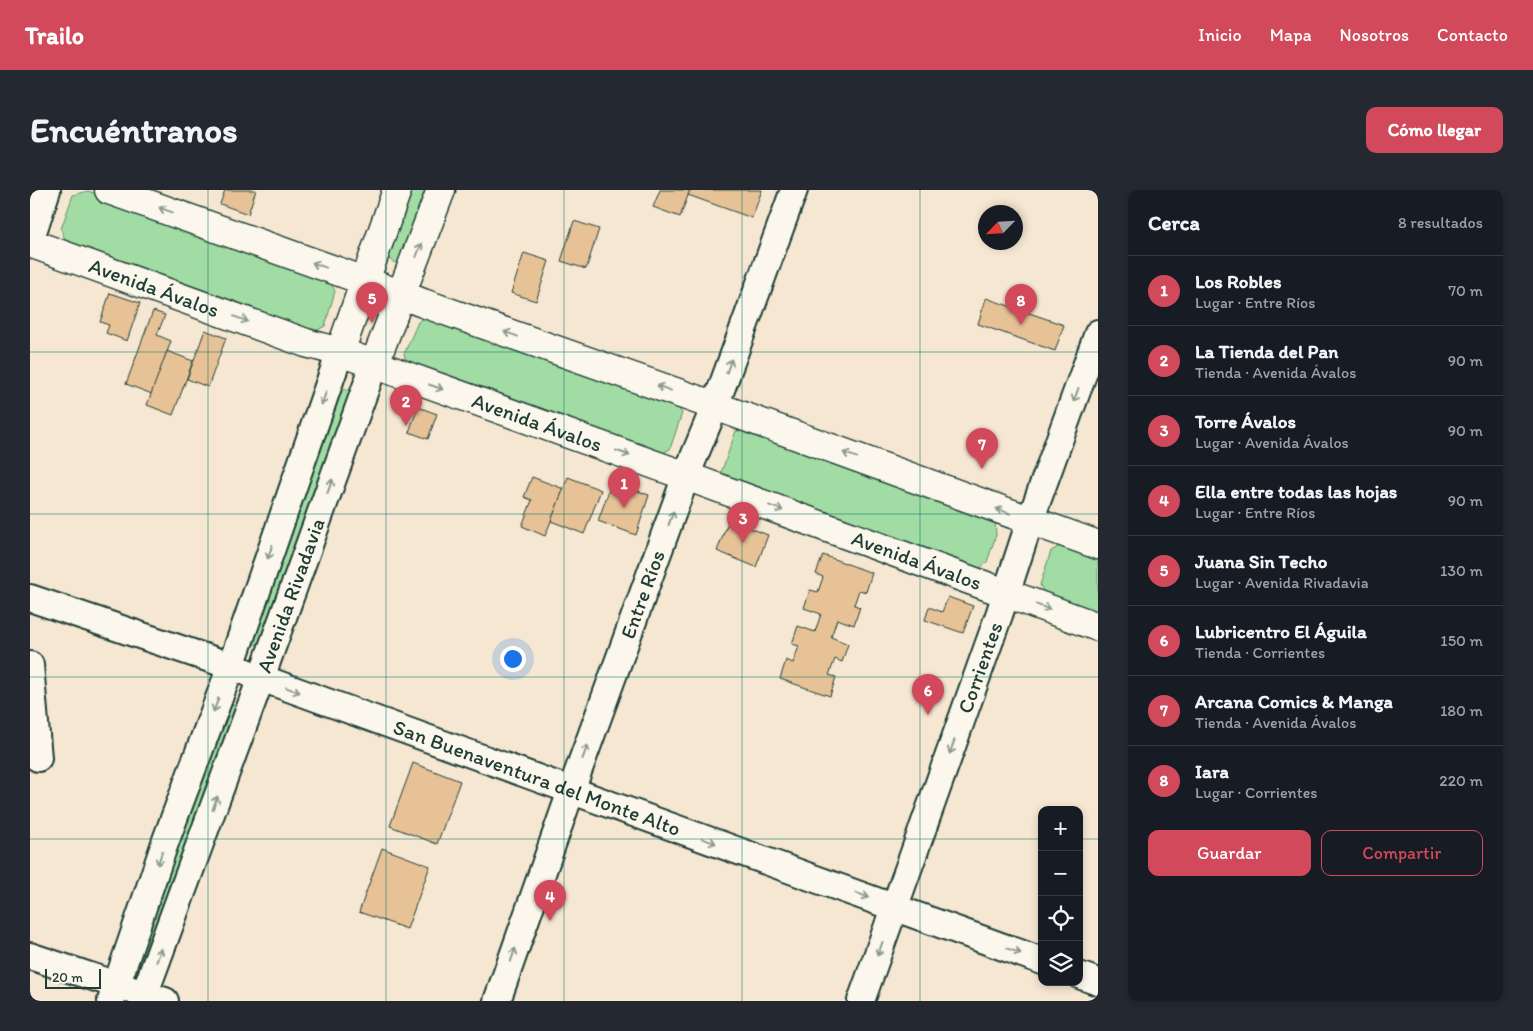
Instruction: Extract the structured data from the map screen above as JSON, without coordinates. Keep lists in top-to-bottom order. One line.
{"streets":{"main road":["Avenida Ávalos","Avenida Rivadavia"],"street":["Entre Ríos","Corrientes","San Buenaventura del Monte Alto"]},"crossings":[["Avenida Ávalos","Entre Ríos"],["Avenida Ávalos","Avenida Rivadavia"],["Avenida Ávalos","Corrientes"],["Entre Ríos","San Buenaventura del Monte Alto"],["Avenida Rivadavia","San Buenaventura del Monte Alto"],["Corrientes","San Buenaventura del Monte Alto"]],"one_way":["Entre Ríos","Corrientes","San Buenaventura del Monte Alto"],"scale_bar":"20 m","north":"bottom left","page":{"header":"Trailo","nav":["Inicio","Mapa","Nosotros","Contacto"],"buttons":["Cómo llegar",["Guardar","Compartir"]],"title":"Encuéntranos","heading":["Cerca","8 resultados"],"list":[{"mark":"1","name":"Los Robles","note":"Lugar · Entre Ríos","value":"70 m"},{"mark":"2","name":"La Tienda del Pan","note":"Tienda · Avenida Ávalos","value":"90 m"},{"mark":"3","name":"Torre Ávalos","note":"Lugar · Avenida Ávalos","value":"90 m"},{"mark":"4","name":"Ella entre todas las hojas","note":"Lugar · Entre Ríos","value":"90 m"},{"mark":"5","name":"Juana Sin Techo","note":"Lugar · Avenida Rivadavia","value":"130 m"},{"mark":"6","name":"Lubricentro El Águila","note":"Tienda · Corrientes","value":"150 m"},{"mark":"7","name":"Arcana Comics & Manga","note":"Tienda · Avenida Ávalos","value":"180 m"},{"mark":"8","name":"Iara","note":"Lugar · Corrientes","value":"220 m"}],"pins":["5","8","2","7","1","3","6","4"],"map_buttons":["+","−"],"scale":"20 m"}}
